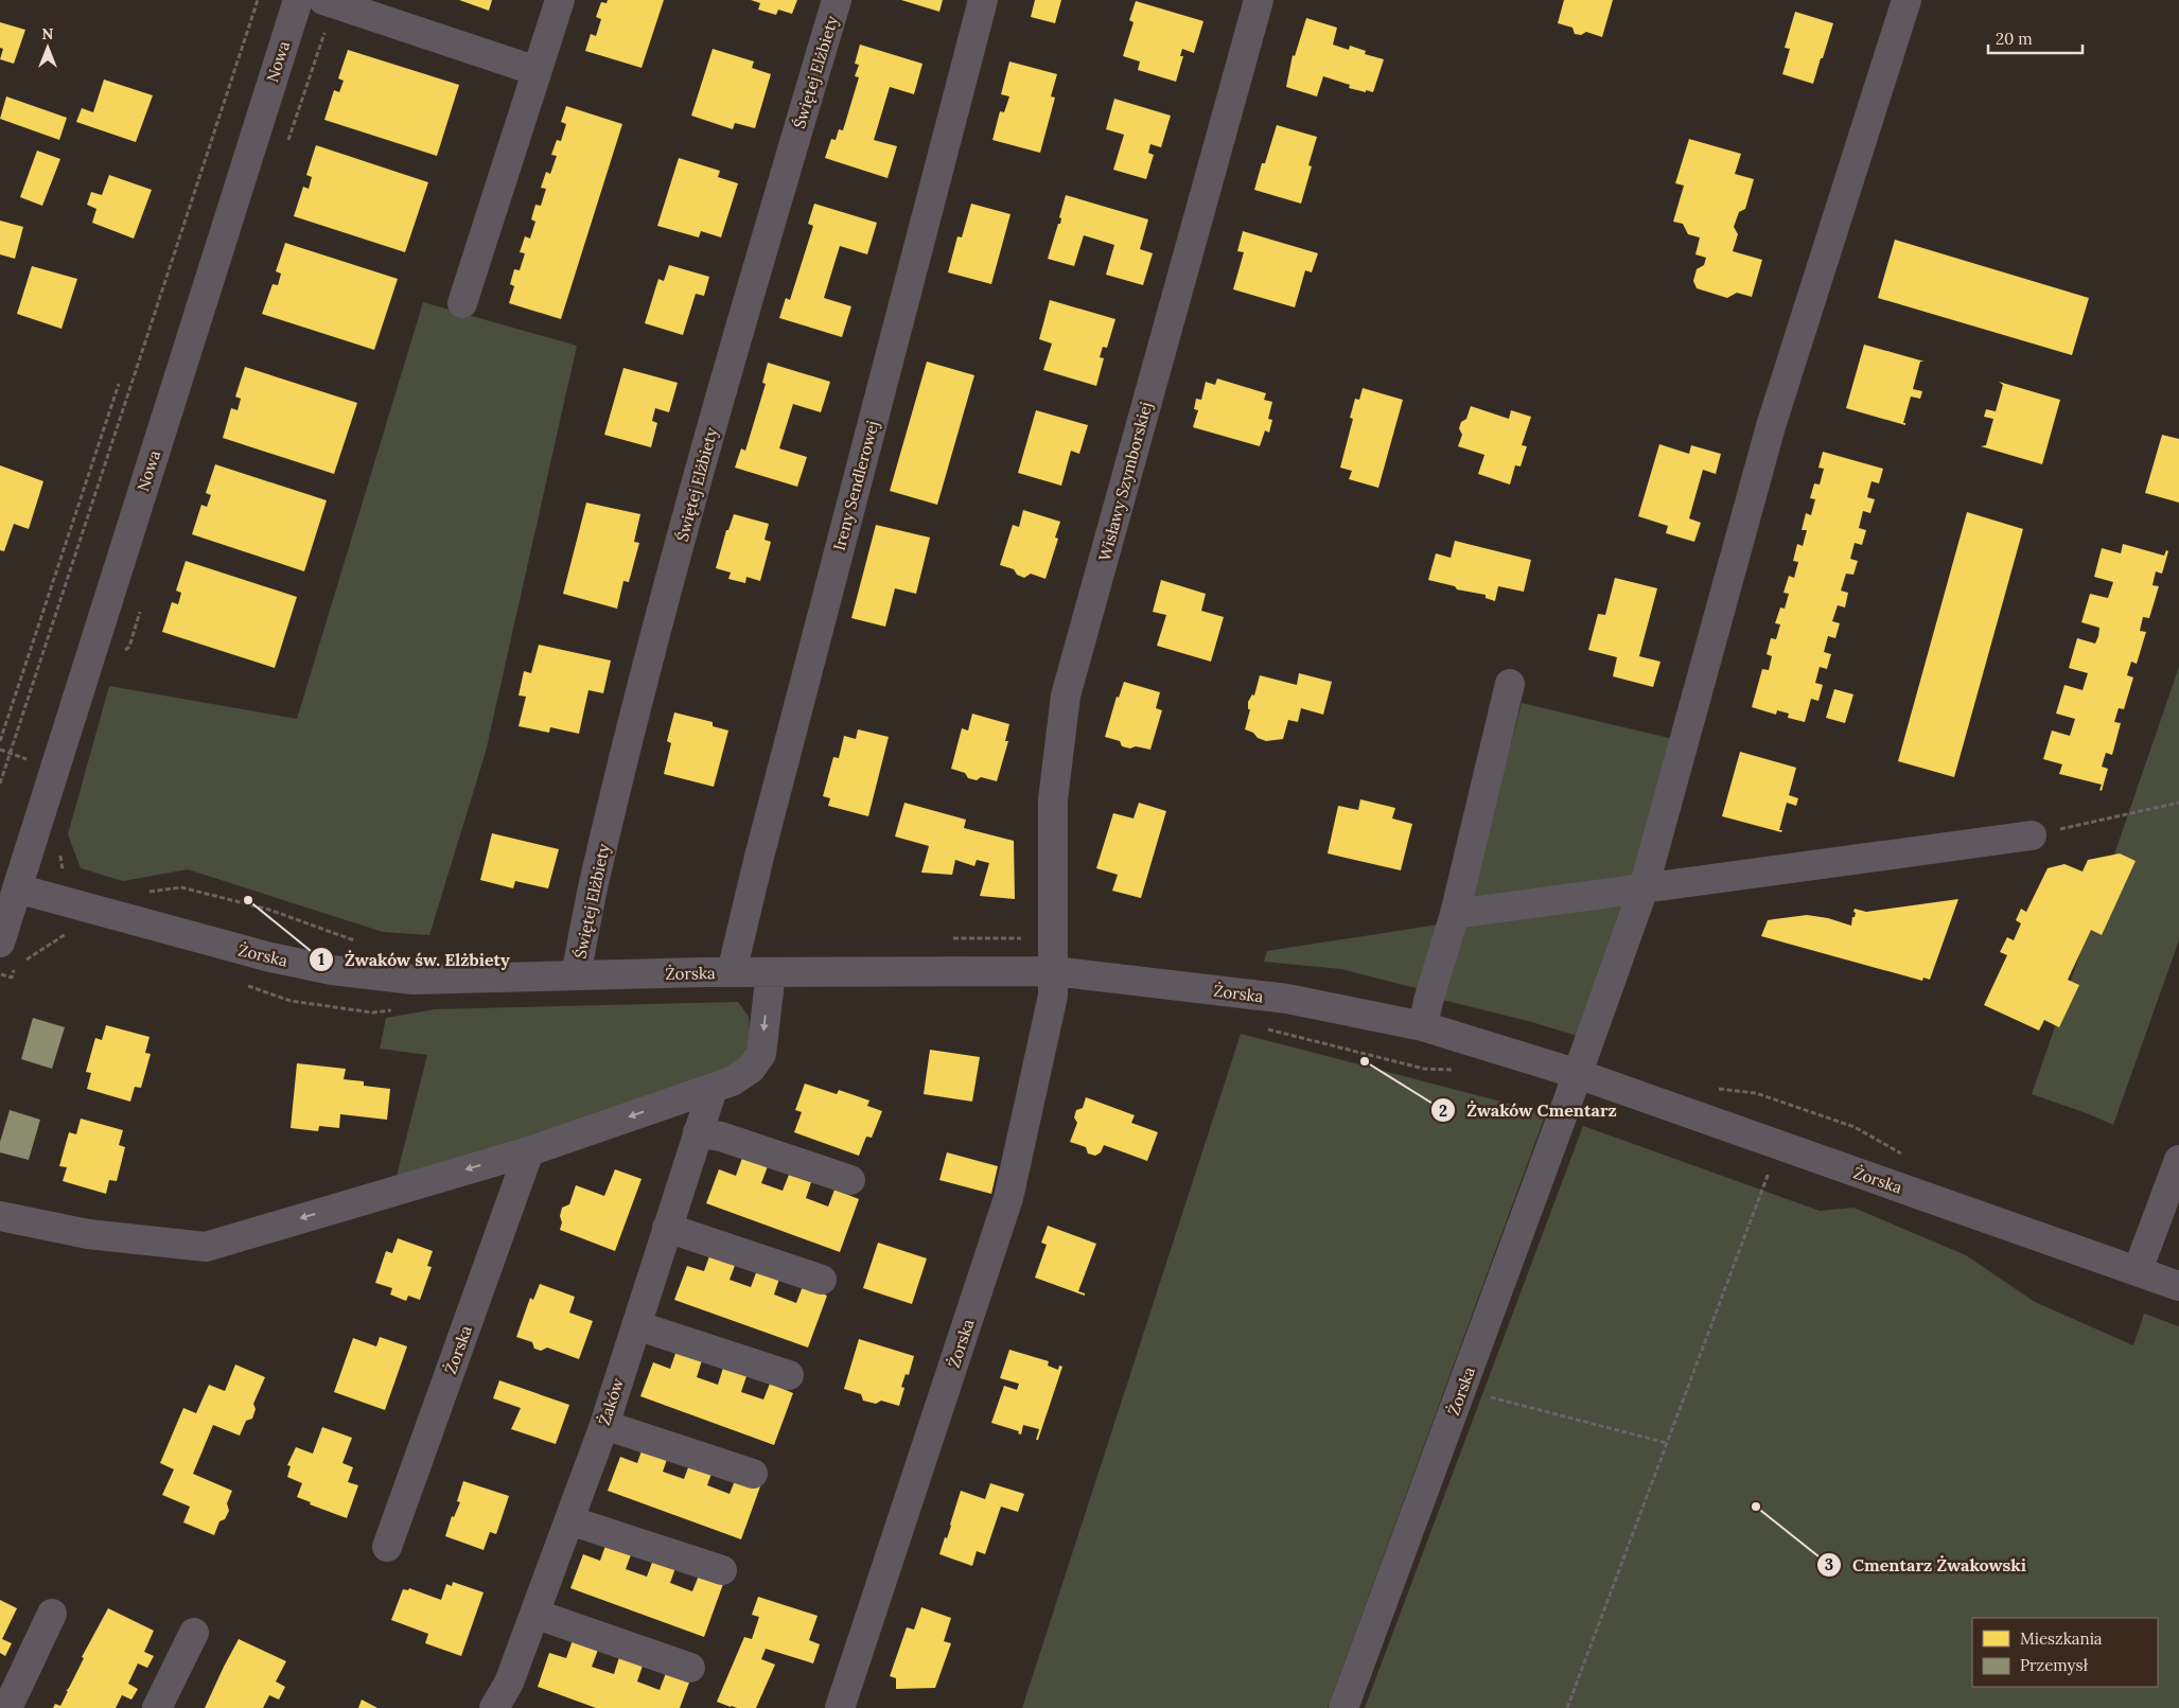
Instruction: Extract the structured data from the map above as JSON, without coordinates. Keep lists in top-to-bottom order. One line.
{"streets":{"street":["Nowa","Świętej Elżbiety","Wisławy Szymborskiej","Ireny Sendlerowej","Żorska","Żaków"]},"crossings":[["Nowa","Żorska"],["Świętej Elżbiety","Żorska"],["Wisławy Szymborskiej","Żorska"],["Ireny Sendlerowej","Żorska"]],"places":["Żwaków św. Elżbiety","Żwaków Cmentarz","Cmentarz Żwakowski"],"legend":["Mieszkania","Przemysł"],"scale_bar":"20 m","north":"top"}
